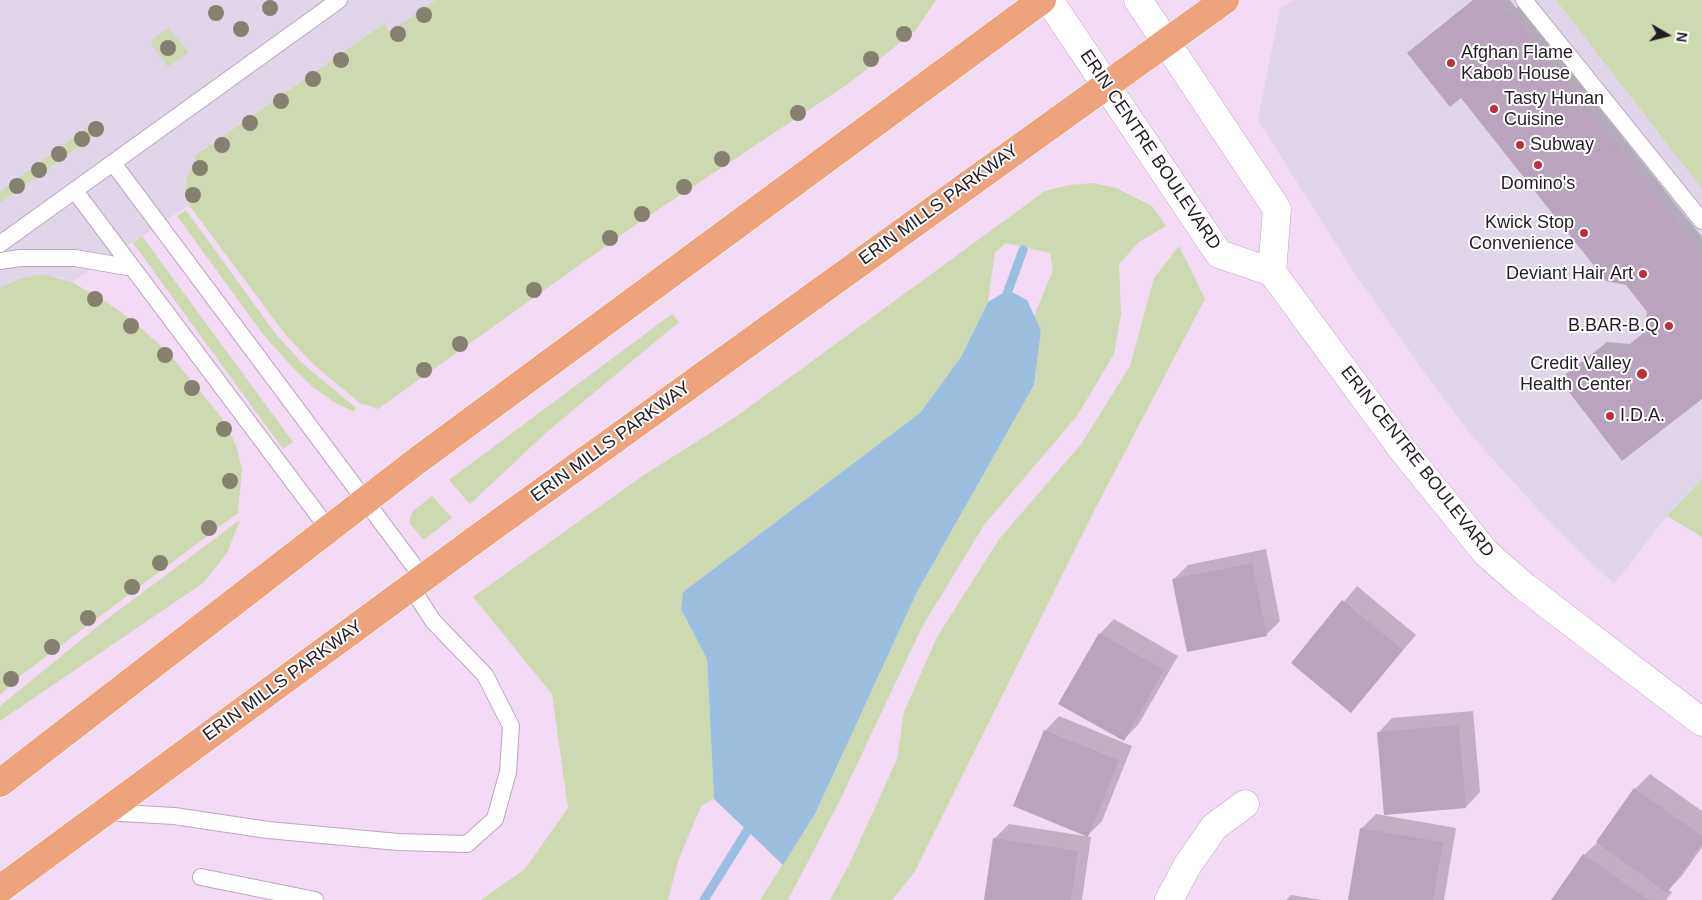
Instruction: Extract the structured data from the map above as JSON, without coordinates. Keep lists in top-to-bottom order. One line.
{"streets":{"main road":["ERIN MILLS PARKWAY"],"street":["ERIN CENTRE BOULEVARD"]},"crossings":[["ERIN CENTRE BOULEVARD","ERIN MILLS PARKWAY"]],"places":["Afghan Flame Kabob House","Tasty Hunan Cuisine","Subway","Domino's","Kwick Stop Convenience","Deviant Hair Art","B.BAR-B.Q","Credit Valley Health Center","I.D.A."],"north":"right"}
